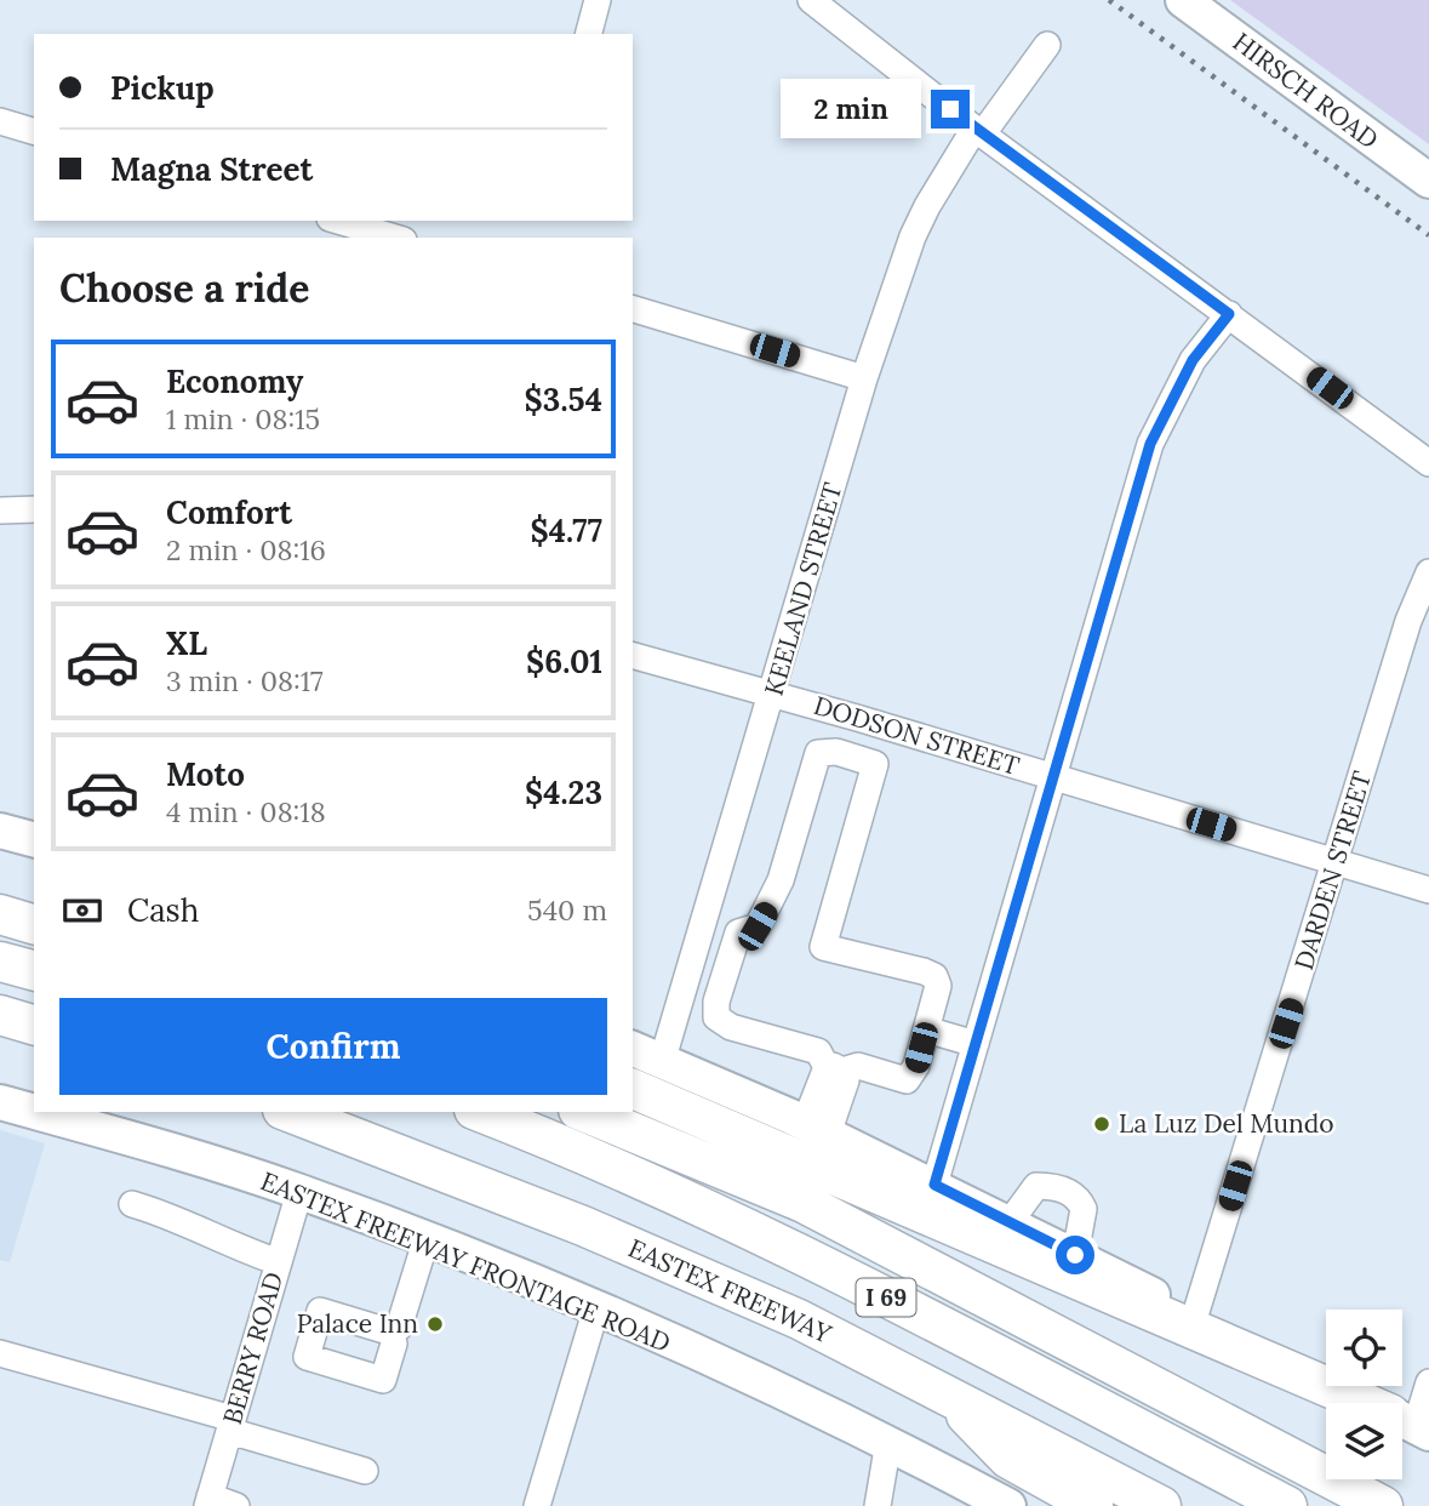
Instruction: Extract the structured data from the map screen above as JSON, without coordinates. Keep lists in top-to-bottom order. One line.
{"streets":{"highway":["EASTEX FREEWAY","I 69"],"main road":["HIRSCH ROAD","EASTEX FREEWAY FRONTAGE ROAD"],"street":["KEELAND STREET","DODSON STREET","DARDEN STREET","BERRY ROAD"]},"crossings":[["KEELAND STREET","DODSON STREET"],["DODSON STREET","DARDEN STREET"],["EASTEX FREEWAY FRONTAGE ROAD","BERRY ROAD"]],"places":["La Luz Del Mundo","Palace Inn"],"page":{"banner":["Pickup","Magna Street"],"bubble":"2 min","heading":"Choose a ride","list":[{"name":"Economy","note":"1 min · 08:15","value":"$3.54"},{"name":"Comfort","note":"2 min · 08:16","value":"$4.77"},{"name":"XL","note":"3 min · 08:17","value":"$6.01"},{"name":"Moto","note":"4 min · 08:18","value":"$4.23"}],"pay":["Cash","540 m"],"buttons":"Confirm"}}
